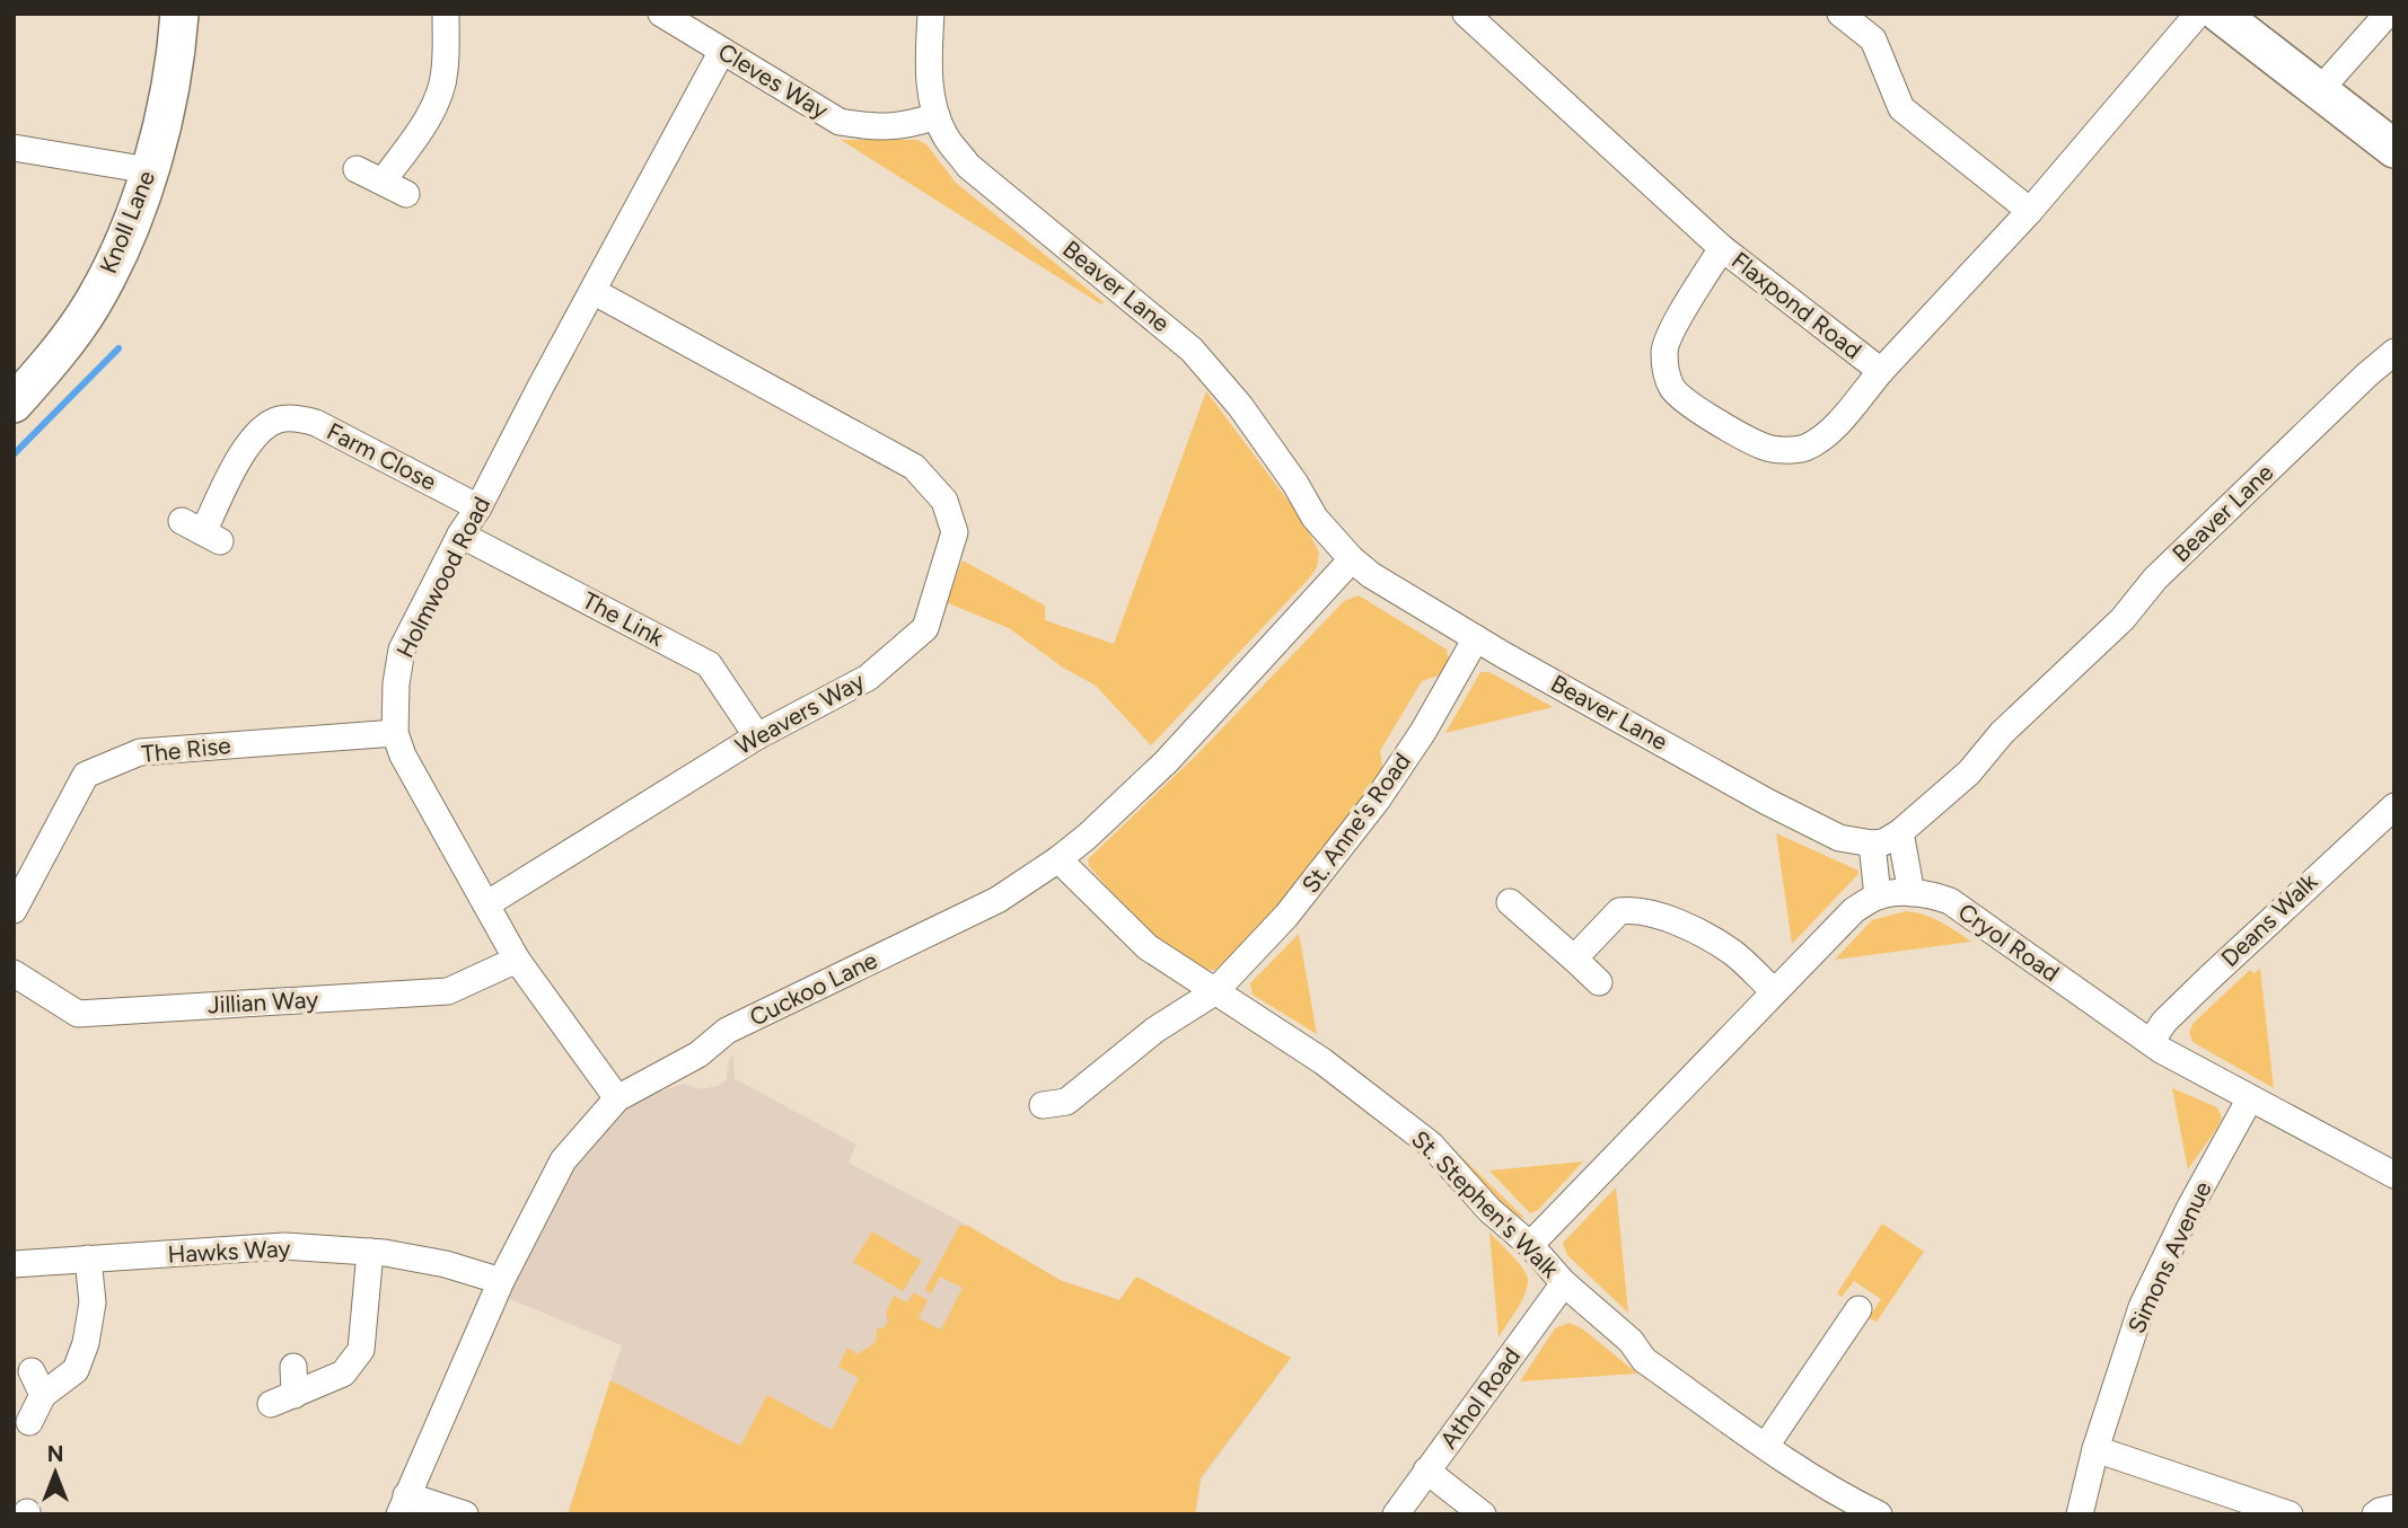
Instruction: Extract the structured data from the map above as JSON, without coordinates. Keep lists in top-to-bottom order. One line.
{"streets":{"street":["Cleves Way","Knoll Lane","Beaver Lane","Flaxpond Road","Farm Close","Holmwood Road","The Link","Weavers Way","The Rise","St. Anne's Road","Deans Walk","Cryol Road","Cuckoo Lane","Jillian Way","St. Stephen's Walk","Hawks Way","Simons Avenue","Athol Road"]},"crossings":[["Cleves Way","Beaver Lane"],["Cleves Way","Holmwood Road"],["Beaver Lane","St. Anne's Road"],["Beaver Lane","Cuckoo Lane"],["Farm Close","Holmwood Road"],["Holmwood Road","The Link"],["Holmwood Road","Weavers Way"],["Holmwood Road","The Rise"],["Holmwood Road","Cuckoo Lane"],["Holmwood Road","Jillian Way"],["The Link","Weavers Way"],["St. Anne's Road","St. Stephen's Walk"],["Deans Walk","Cryol Road"],["Cryol Road","St. Stephen's Walk"],["Cryol Road","Simons Avenue"],["Cuckoo Lane","St. Stephen's Walk"],["Cuckoo Lane","Hawks Way"],["St. Stephen's Walk","Athol Road"]],"north":"top"}
